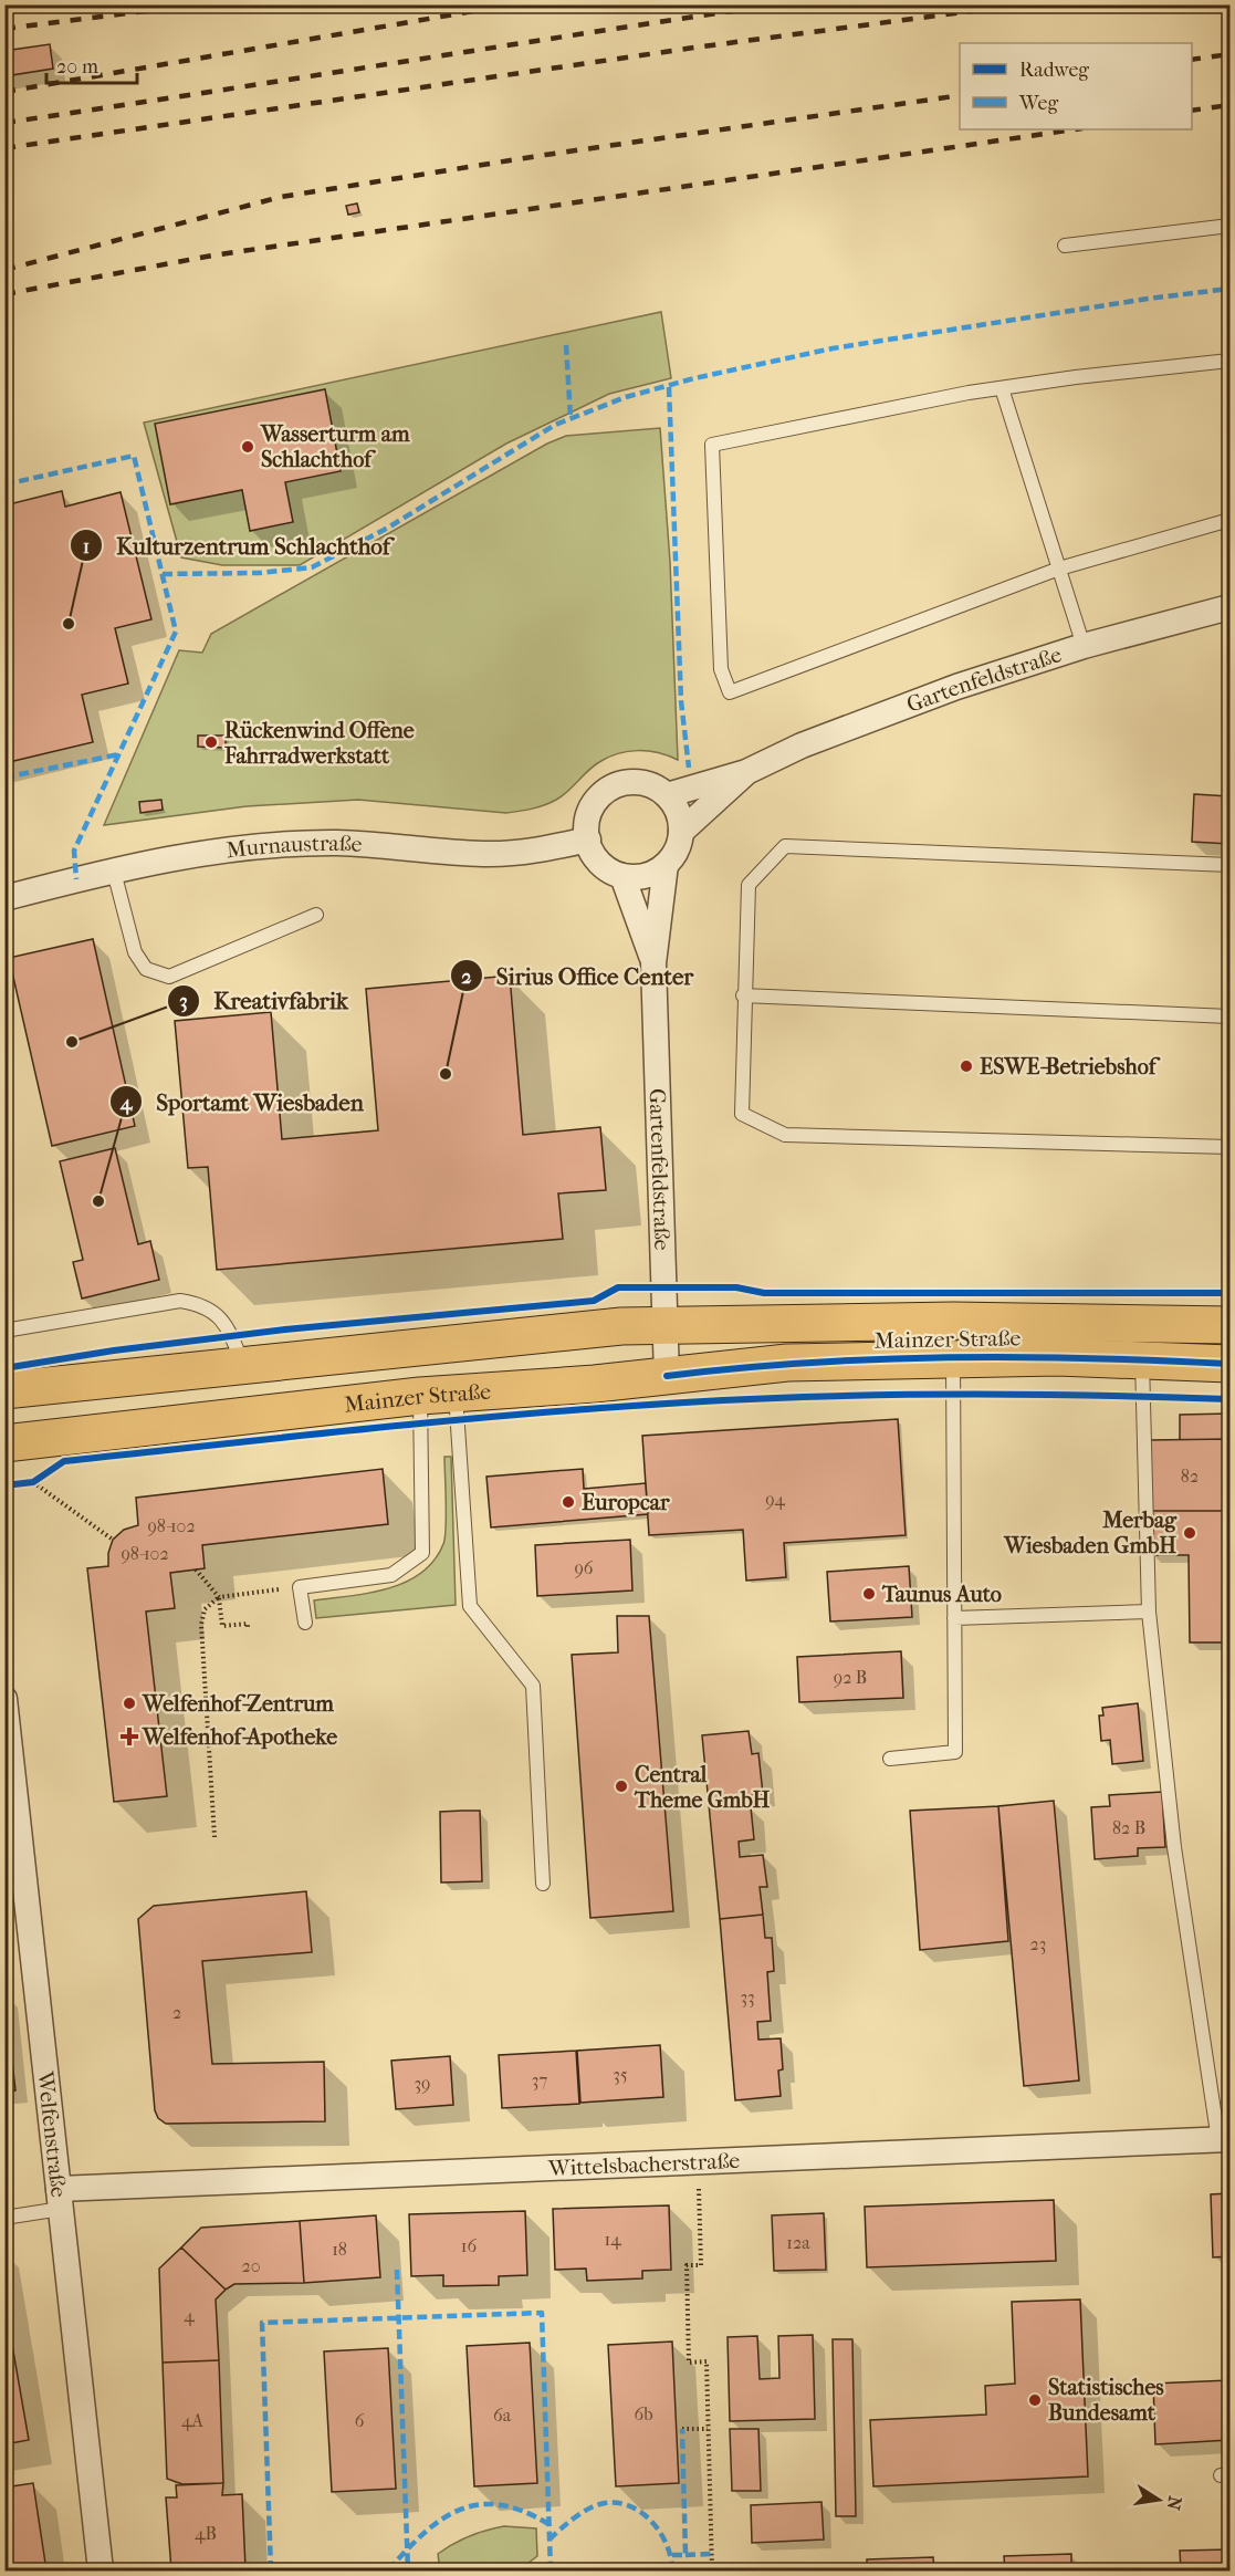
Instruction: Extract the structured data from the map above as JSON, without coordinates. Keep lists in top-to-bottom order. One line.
{"streets":{"main road":["Mainzer Straße"],"street":["Gartenfeldstraße","Murnaustraße","Welfenstraße","Wittelsbacherstraße"]},"crossings":[["Gartenfeldstraße","Murnaustraße"],["Gartenfeldstraße","Mainzer Straße"],["Welfenstraße","Wittelsbacherstraße"]],"places":{"other":["Wasserturm am Schlachthof","Kulturzentrum Schlachthof","Rückenwind Offene Fahrradwerkstatt","Kreativfabrik","ESWE-Betriebshof","Sirius Office Center","Sportamt Wiesbaden","Europcar","Merbag Wiesbaden GmbH","Taunus Auto","Welfenhof-Zentrum","Central Theme GmbH","Statistisches Bundesamt"],"health":["Welfenhof-Apotheke"]},"house_numbers":["82","94","98-102","98-102","96","92 B","82 B","23","33","2","35","37","39","14","12a","16","18","20","4","6b","6a","4A","6","4B"],"legend":["Radweg","Weg"],"scale_bar":"20 m","north":"right"}
